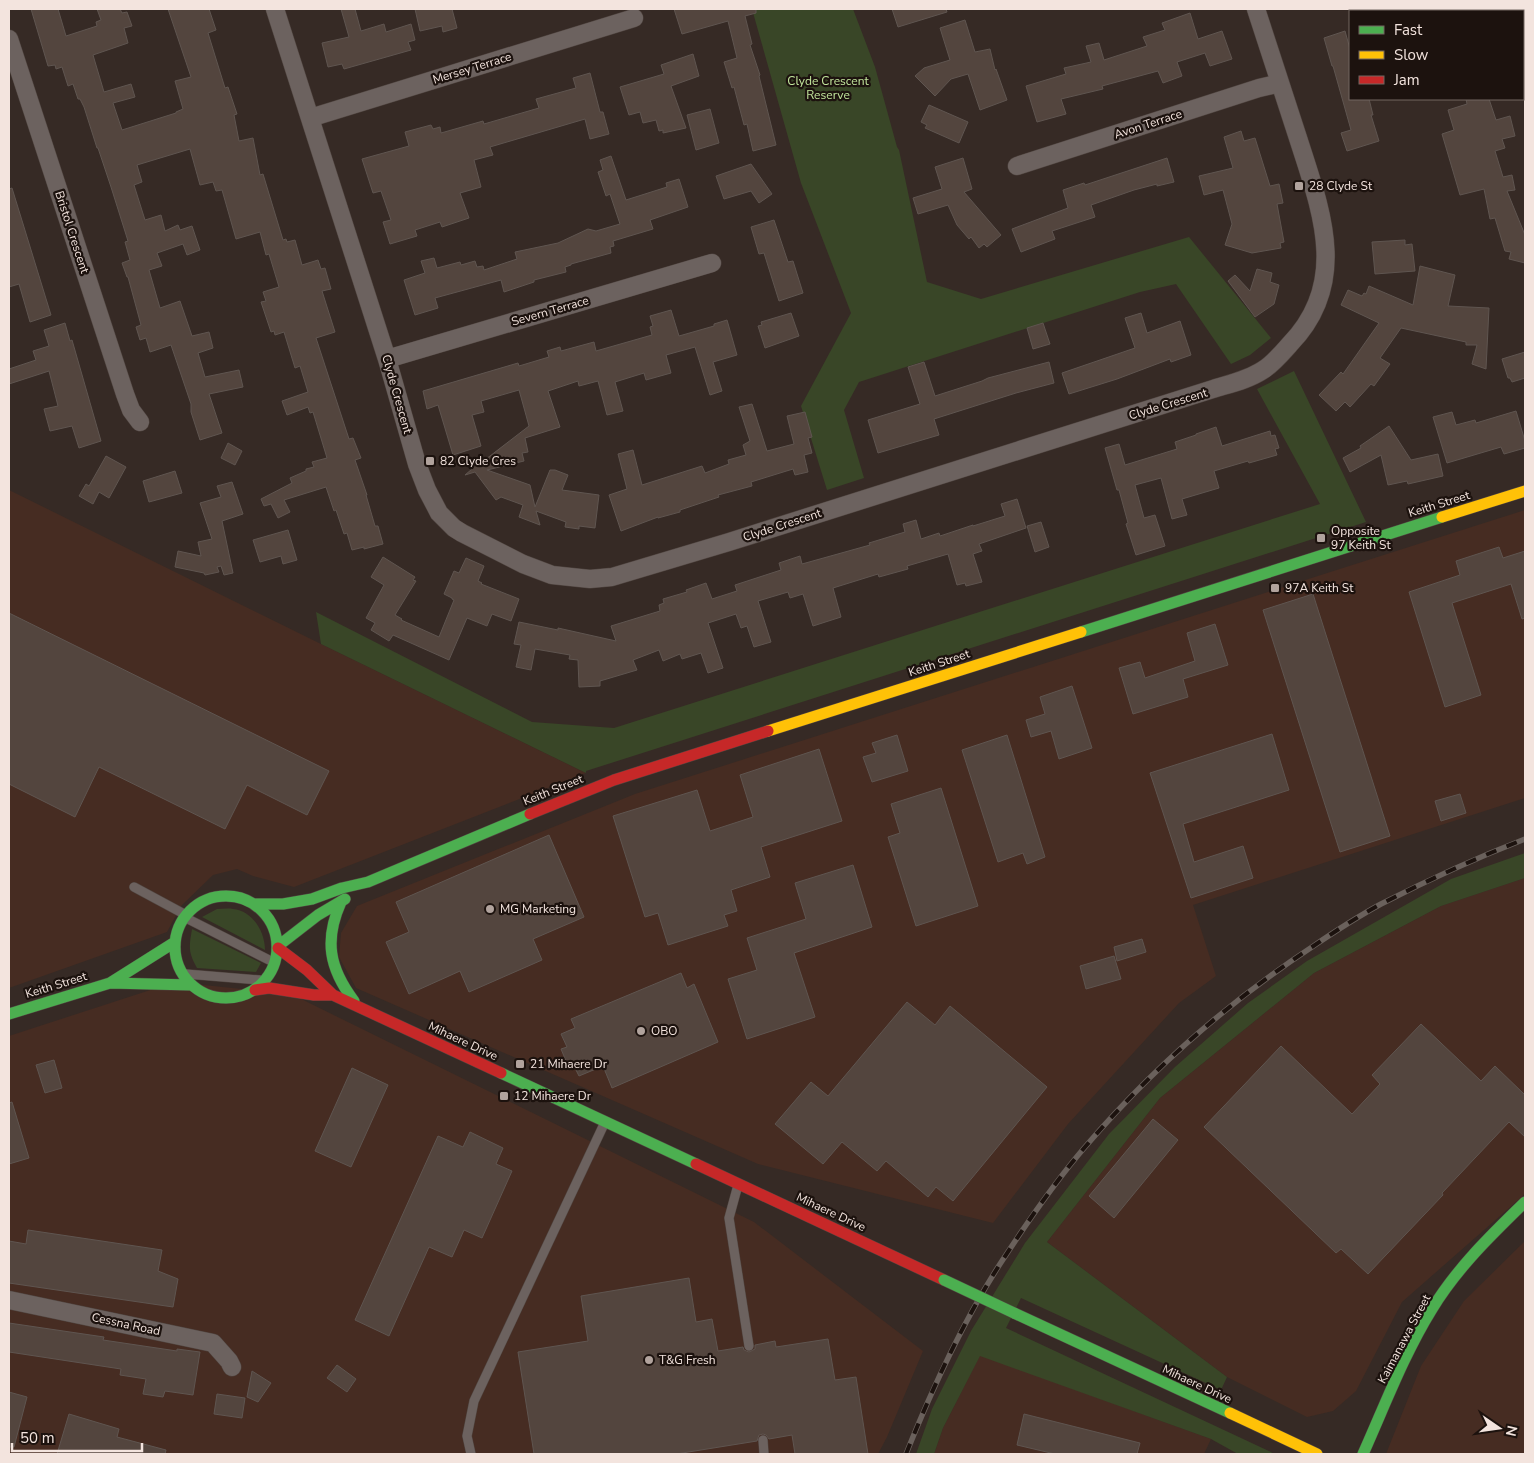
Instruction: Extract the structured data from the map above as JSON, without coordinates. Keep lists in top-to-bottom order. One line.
{"streets":{"street":["Mersey Terrace","Avon Terrace","Bristol Crescent","Severn Terrace","Clyde Crescent","Keith Street","Mihaere Drive","Cessna Road","Kaimanawa Street"]},"crossings":[["Mersey Terrace","Clyde Crescent"],["Avon Terrace","Clyde Crescent"],["Severn Terrace","Clyde Crescent"],["Keith Street","Mihaere Drive"]],"parks":["Clyde Crescent Reserve"],"places":{"transit":["28 Clyde St","82 Clyde Cres","Opposite 97 Keith St","97A Keith St","21 Mihaere Dr","12 Mihaere Dr"],"other":["MG Marketing","OBO","T&G Fresh"]},"legend":["Fast","Slow","Jam"],"scale_bar":"50 m","north":"right"}
